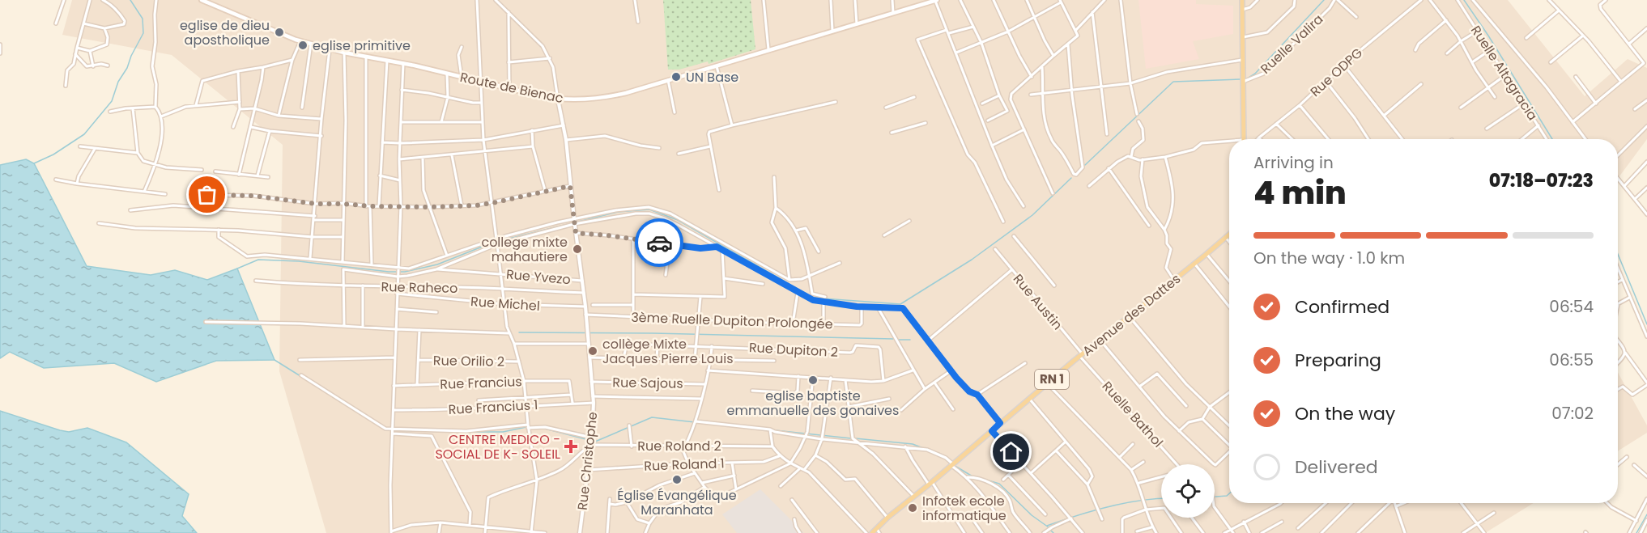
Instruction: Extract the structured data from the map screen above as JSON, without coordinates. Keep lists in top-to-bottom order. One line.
{"streets":{"main road":["Route de Bienac","Avenue des Dattes","RN 1"],"street":["Ruelle Valira","Rue ODPG","Ruelle Altagracia","Rue Yvezo","Rue Raheco","Rue Austin","Rue Michel","3ème Ruelle Dupiton Prolongée","Rue Dupiton 2","Rue Orilio 2","Rue Francius","Rue Sajous","Rue Francius 1","Ruelle Bathol","Rue Roland 2","Rue Christophe","Rue Roland 1"]},"crossings":[["Route de Bienac","Rue Christophe"],["Rue Yvezo","Rue Christophe"],["Rue Raheco","Rue Christophe"],["Rue Austin","Avenue des Dattes"],["Rue Austin","Ruelle Bathol"],["Rue Michel","Rue Christophe"],["Avenue des Dattes","Ruelle Bathol"],["3ème Ruelle Dupiton Prolongée","Rue Christophe"],["Rue Sajous","Rue Christophe"],["Rue Francius 1","Rue Christophe"],["Rue Roland 2","Rue Christophe"],["Rue Christophe","Rue Roland 1"]],"places":{"other":["eglise de dieu apostholique","eglise primitive","UN Base","college mixte mahautiere","collège Mixte Jacques Pierre Louis","eglise baptiste emmanuelle des gonaives","Église Évangélique Maranhata","Infotek ecole informatique"],"health":["CENTRE MEDICO - SOCIAL DE K- SOLEIL"]},"page":{"heading":["4 min","Arriving in","07:18–07:23"],"bar":"On the way · 1.0 km","list":[["Confirmed","06:54"],["Preparing","06:55"],["On the way","07:02"],"Delivered"]}}
